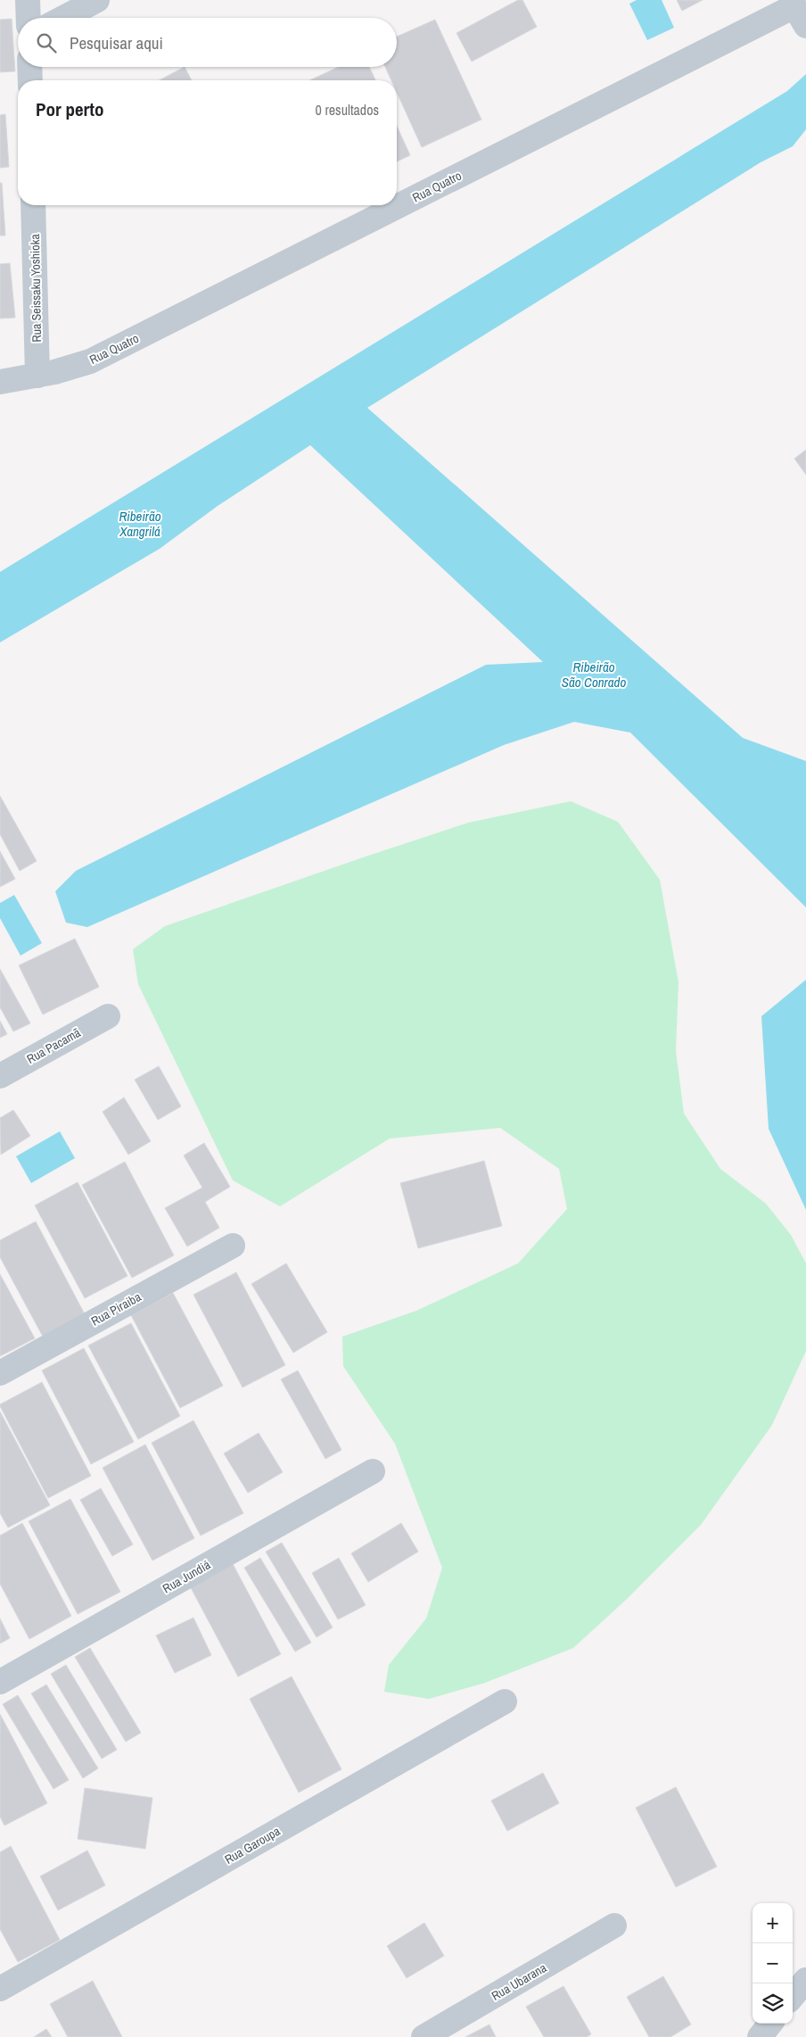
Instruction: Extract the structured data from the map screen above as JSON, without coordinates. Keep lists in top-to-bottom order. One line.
{"streets":{"street":["Rua Quatro","Rua Seissaku Yoshioka","Rua Pacamã","Rua Piraiba","Rua Jundiá","Rua Garoupa","Rua Ubarana"]},"crossings":[["Rua Quatro","Rua Seissaku Yoshioka"]],"water":["Ribeirão Xangrilá","Ribeirão São Conrado"],"page":{"search":"Pesquisar aqui","heading":["Por perto","0 resultados"],"map_buttons":["+","−"]}}
